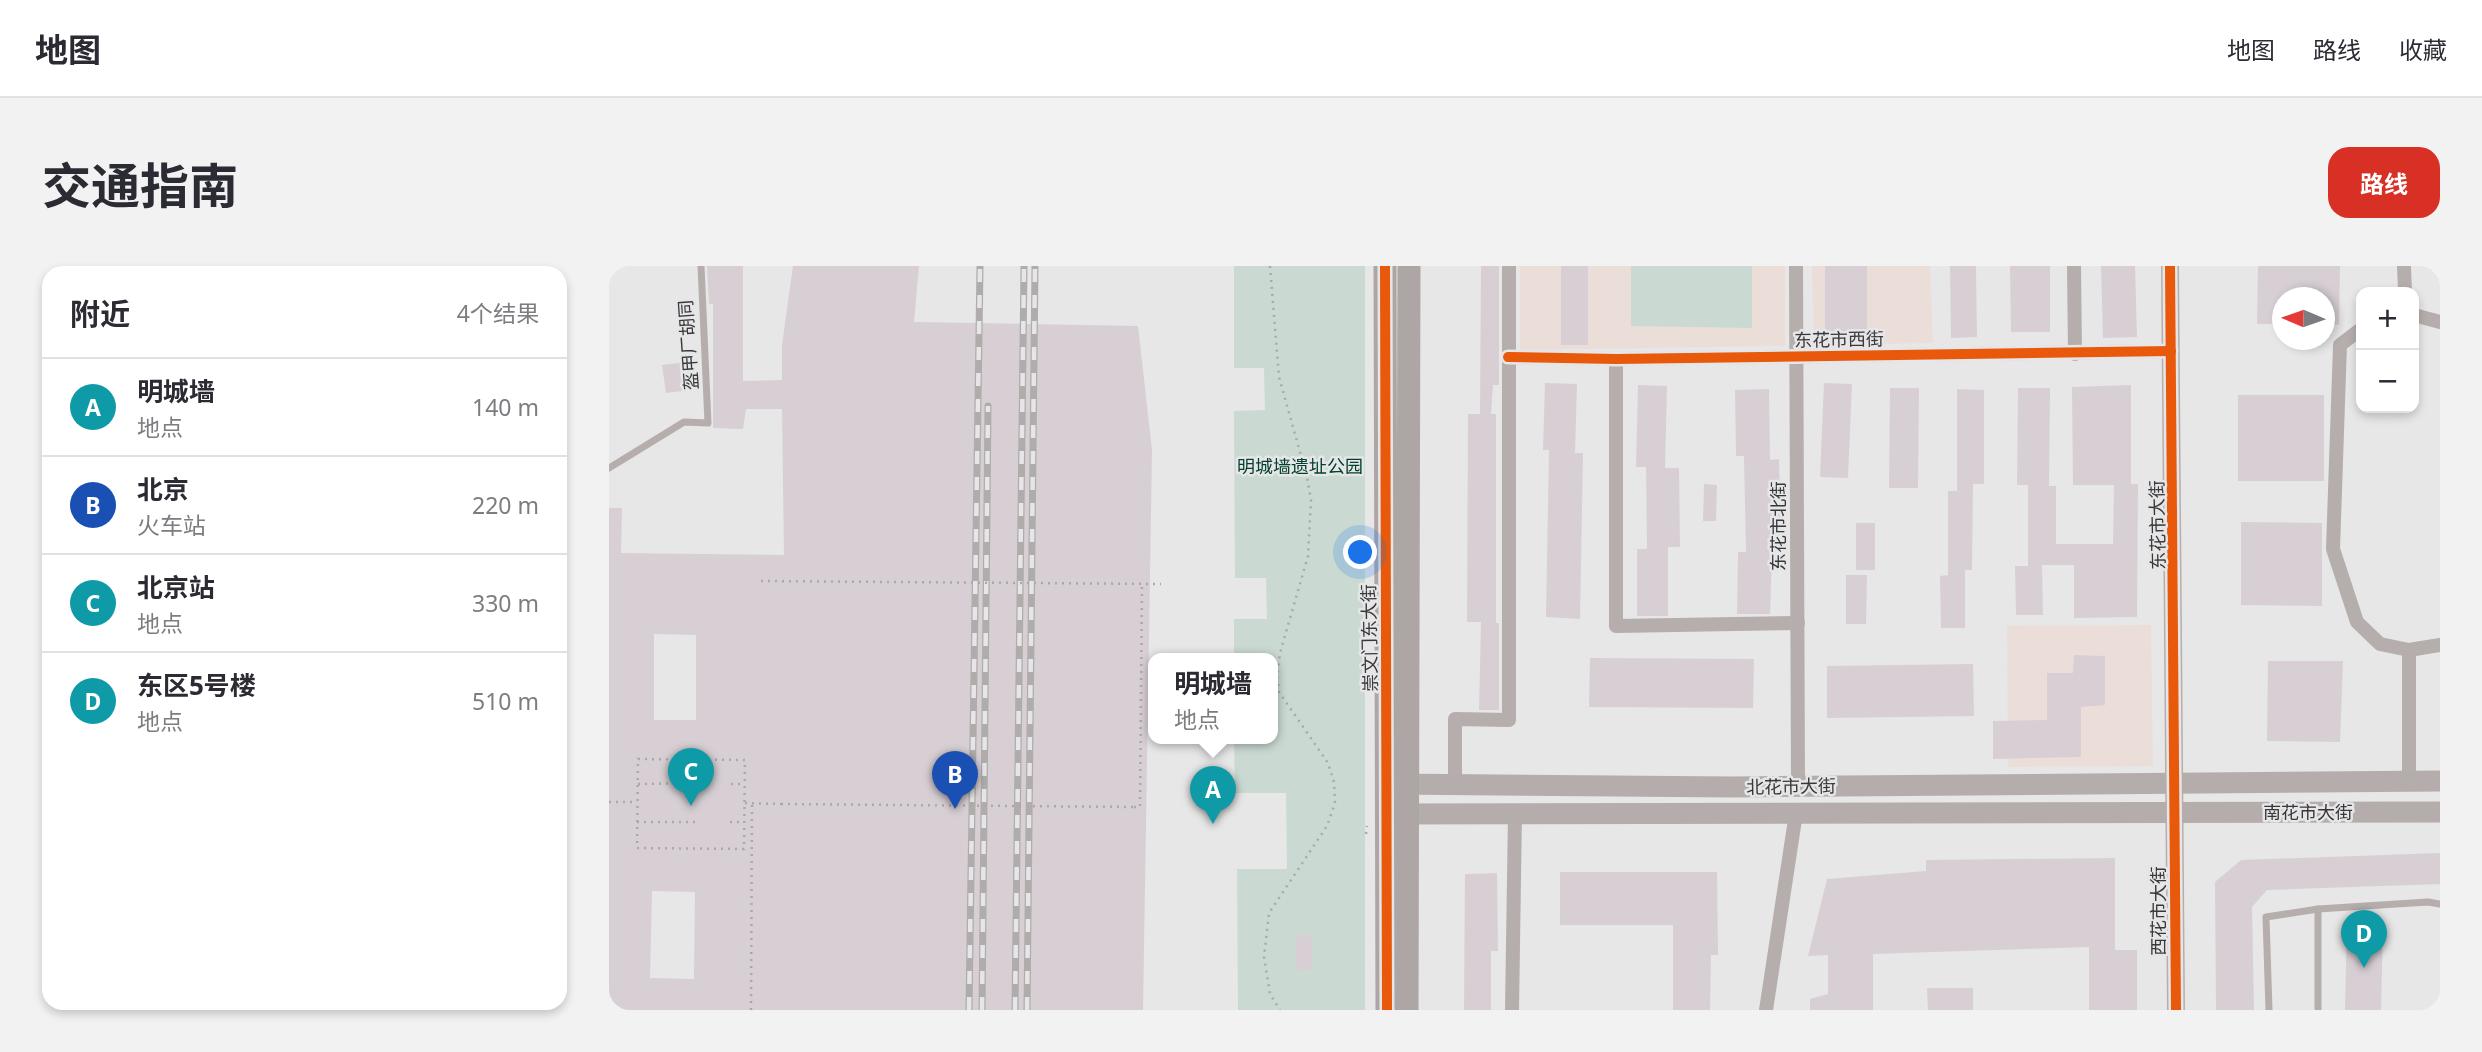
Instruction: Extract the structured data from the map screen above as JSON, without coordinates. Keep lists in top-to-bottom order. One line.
{"streets":{"main road":["崇文门东大街","北花市大街","南花市大街"],"street":["东花市西街","东花市大街","东花市北街","西花市大街"],"lane":["盔甲厂胡同"]},"crossings":[["东花市西街","东花市大街"],["东花市西街","东花市北街"],["东花市大街","北花市大街"],["东花市大街","南花市大街"],["东花市大街","西花市大街"],["东花市北街","北花市大街"],["崇文门东大街","北花市大街"],["北花市大街","南花市大街"],["北花市大街","西花市大街"],["南花市大街","西花市大街"]],"parks":["明城墙遗址公园"],"north":"left","page":{"header":"地图","nav":["地图","路线","收藏"],"title":"交通指南","buttons":"路线","heading":["附近","4个结果"],"map_buttons":["+","−"],"list":[{"mark":"A","name":"明城墙","note":"地点","value":"140 m"},{"mark":"B","name":"北京","note":"火车站","value":"220 m"},{"mark":"C","name":"北京站","note":"地点","value":"330 m"},{"mark":"D","name":"东区5号楼","note":"地点","value":"510 m"}],"popup":["明城墙","地点"],"pins":["C","B","A","D"]}}
